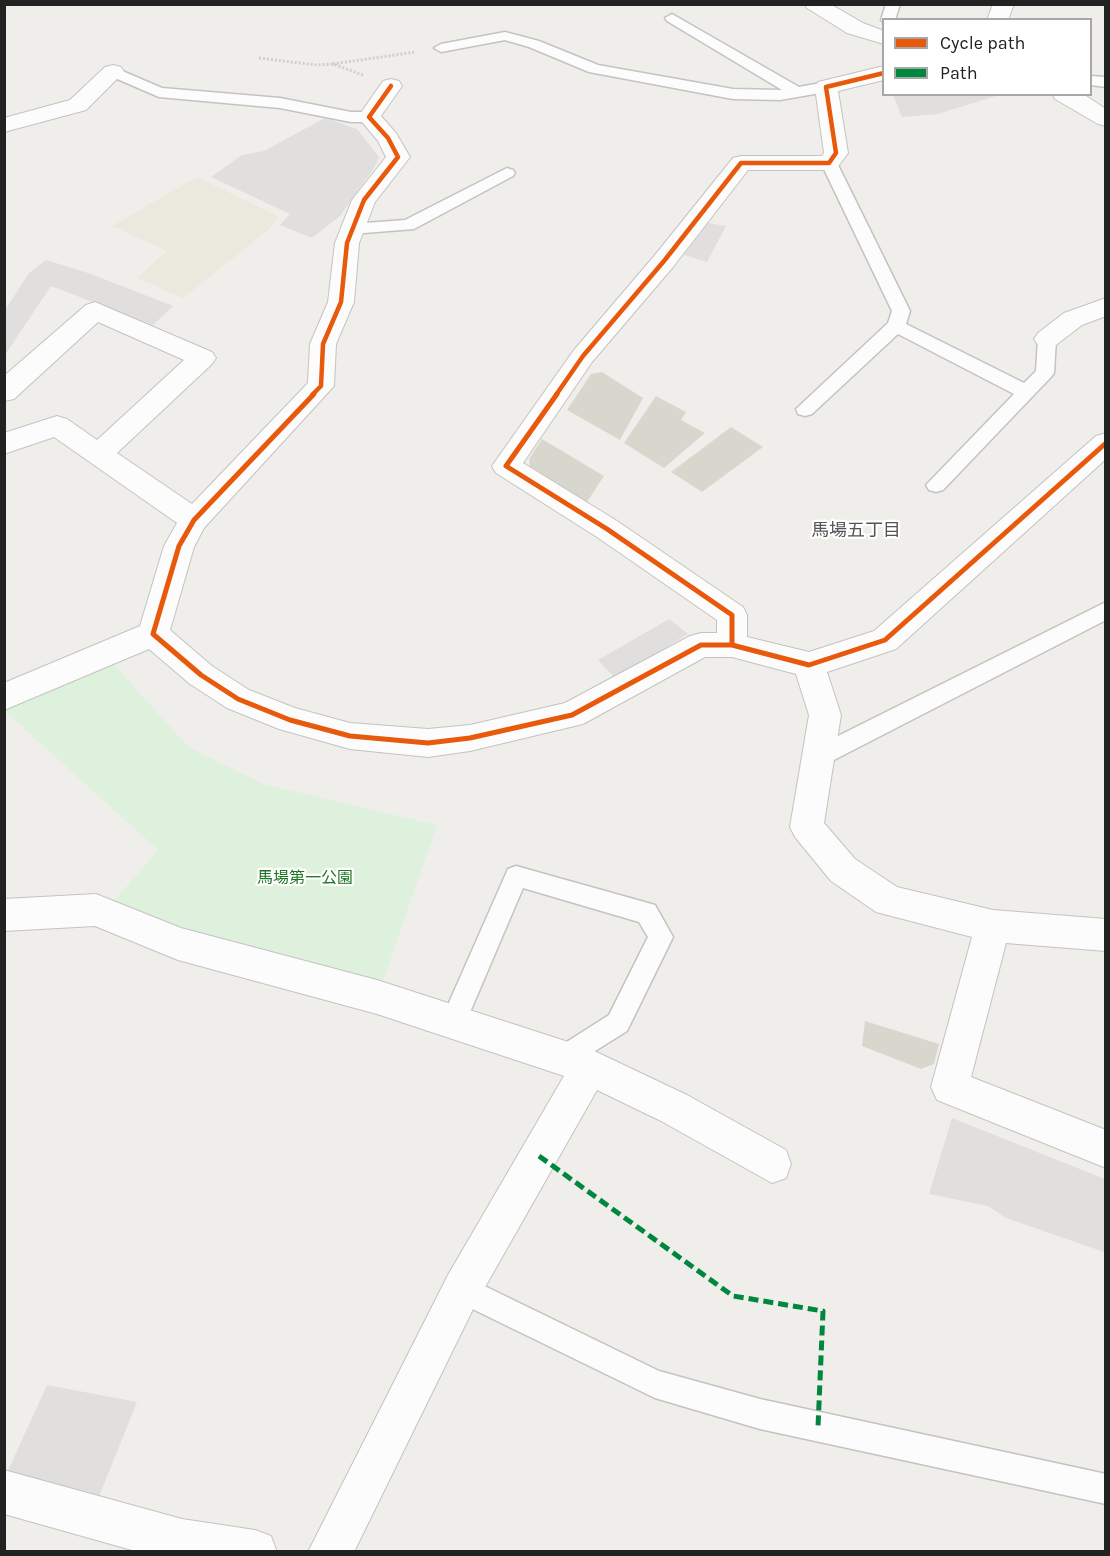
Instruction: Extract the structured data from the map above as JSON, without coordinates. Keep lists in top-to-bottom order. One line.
{"districts":["馬場五丁目"],"parks":["馬場第一公園"],"legend":["Cycle path","Path"]}
